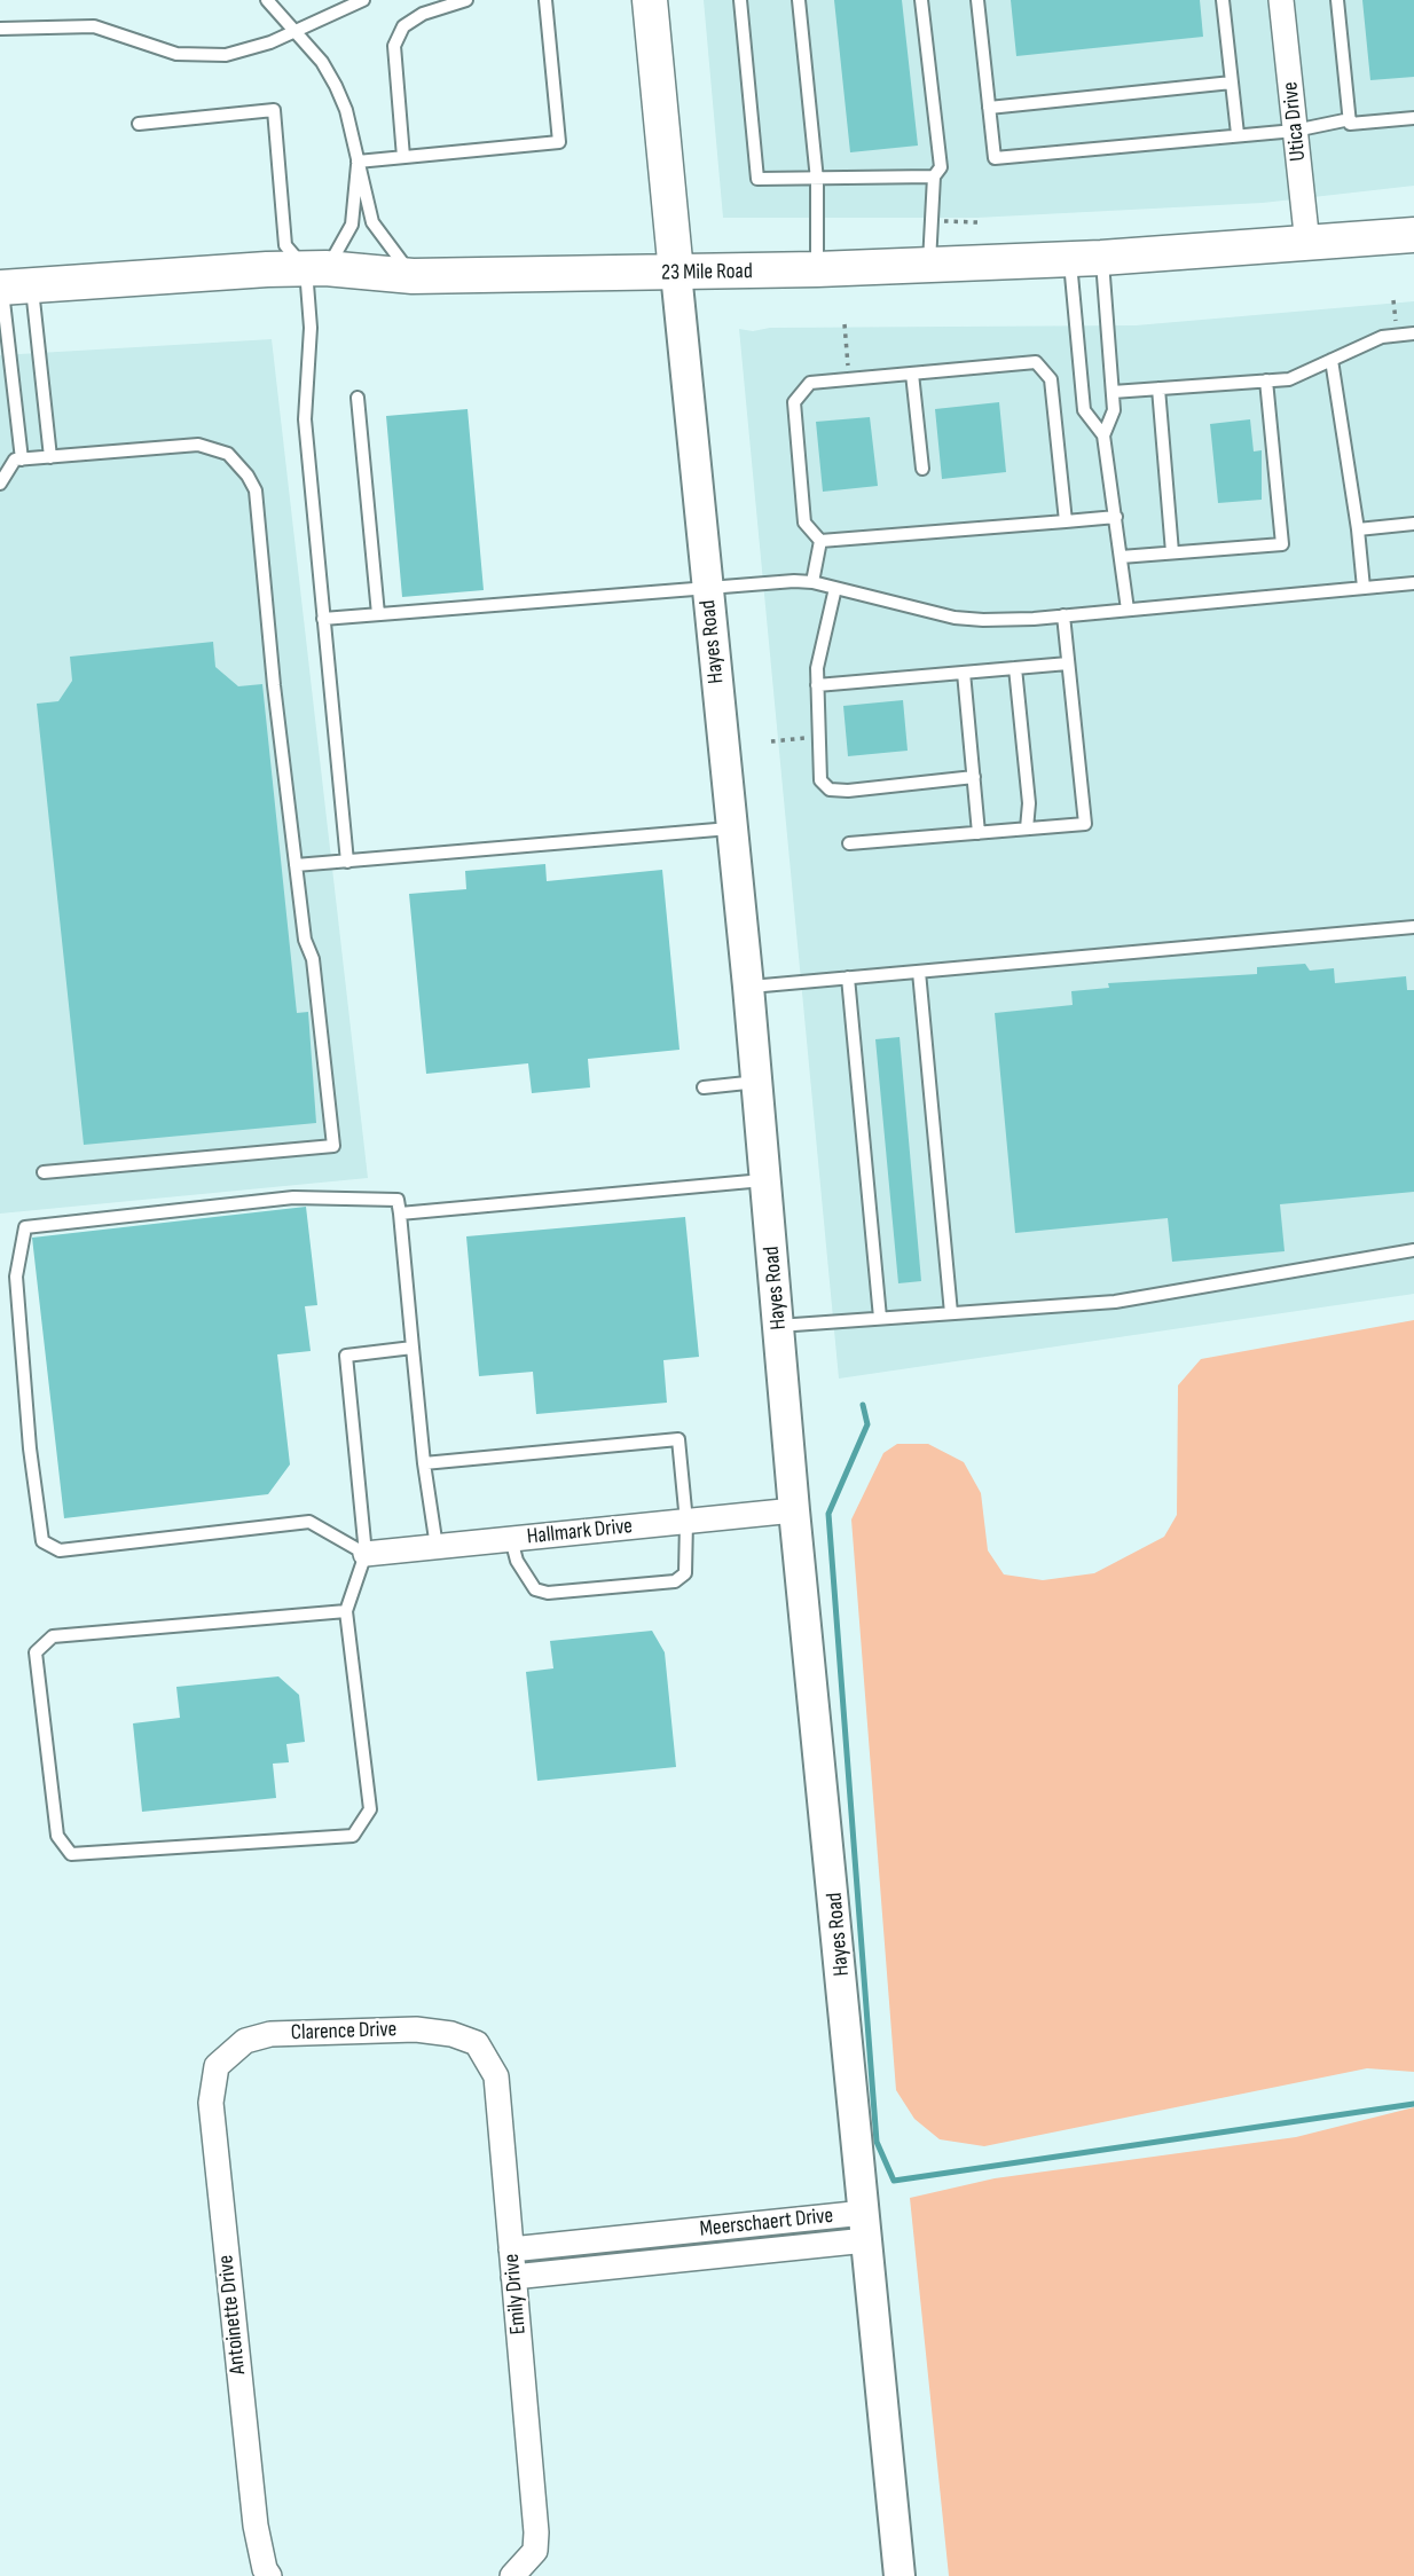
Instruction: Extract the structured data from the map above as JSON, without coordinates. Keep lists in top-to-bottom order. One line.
{"streets":{"main road":["23 Mile Road","Hayes Road"],"street":["Utica Drive","Hallmark Drive","Clarence Drive","Meerschaert Drive","Emily Drive","Antoinette Drive"]},"crossings":[["Utica Drive","23 Mile Road"],["23 Mile Road","Hayes Road"],["Hayes Road","Hallmark Drive"],["Hayes Road","Meerschaert Drive"],["Clarence Drive","Emily Drive"],["Clarence Drive","Antoinette Drive"],["Meerschaert Drive","Emily Drive"]]}
